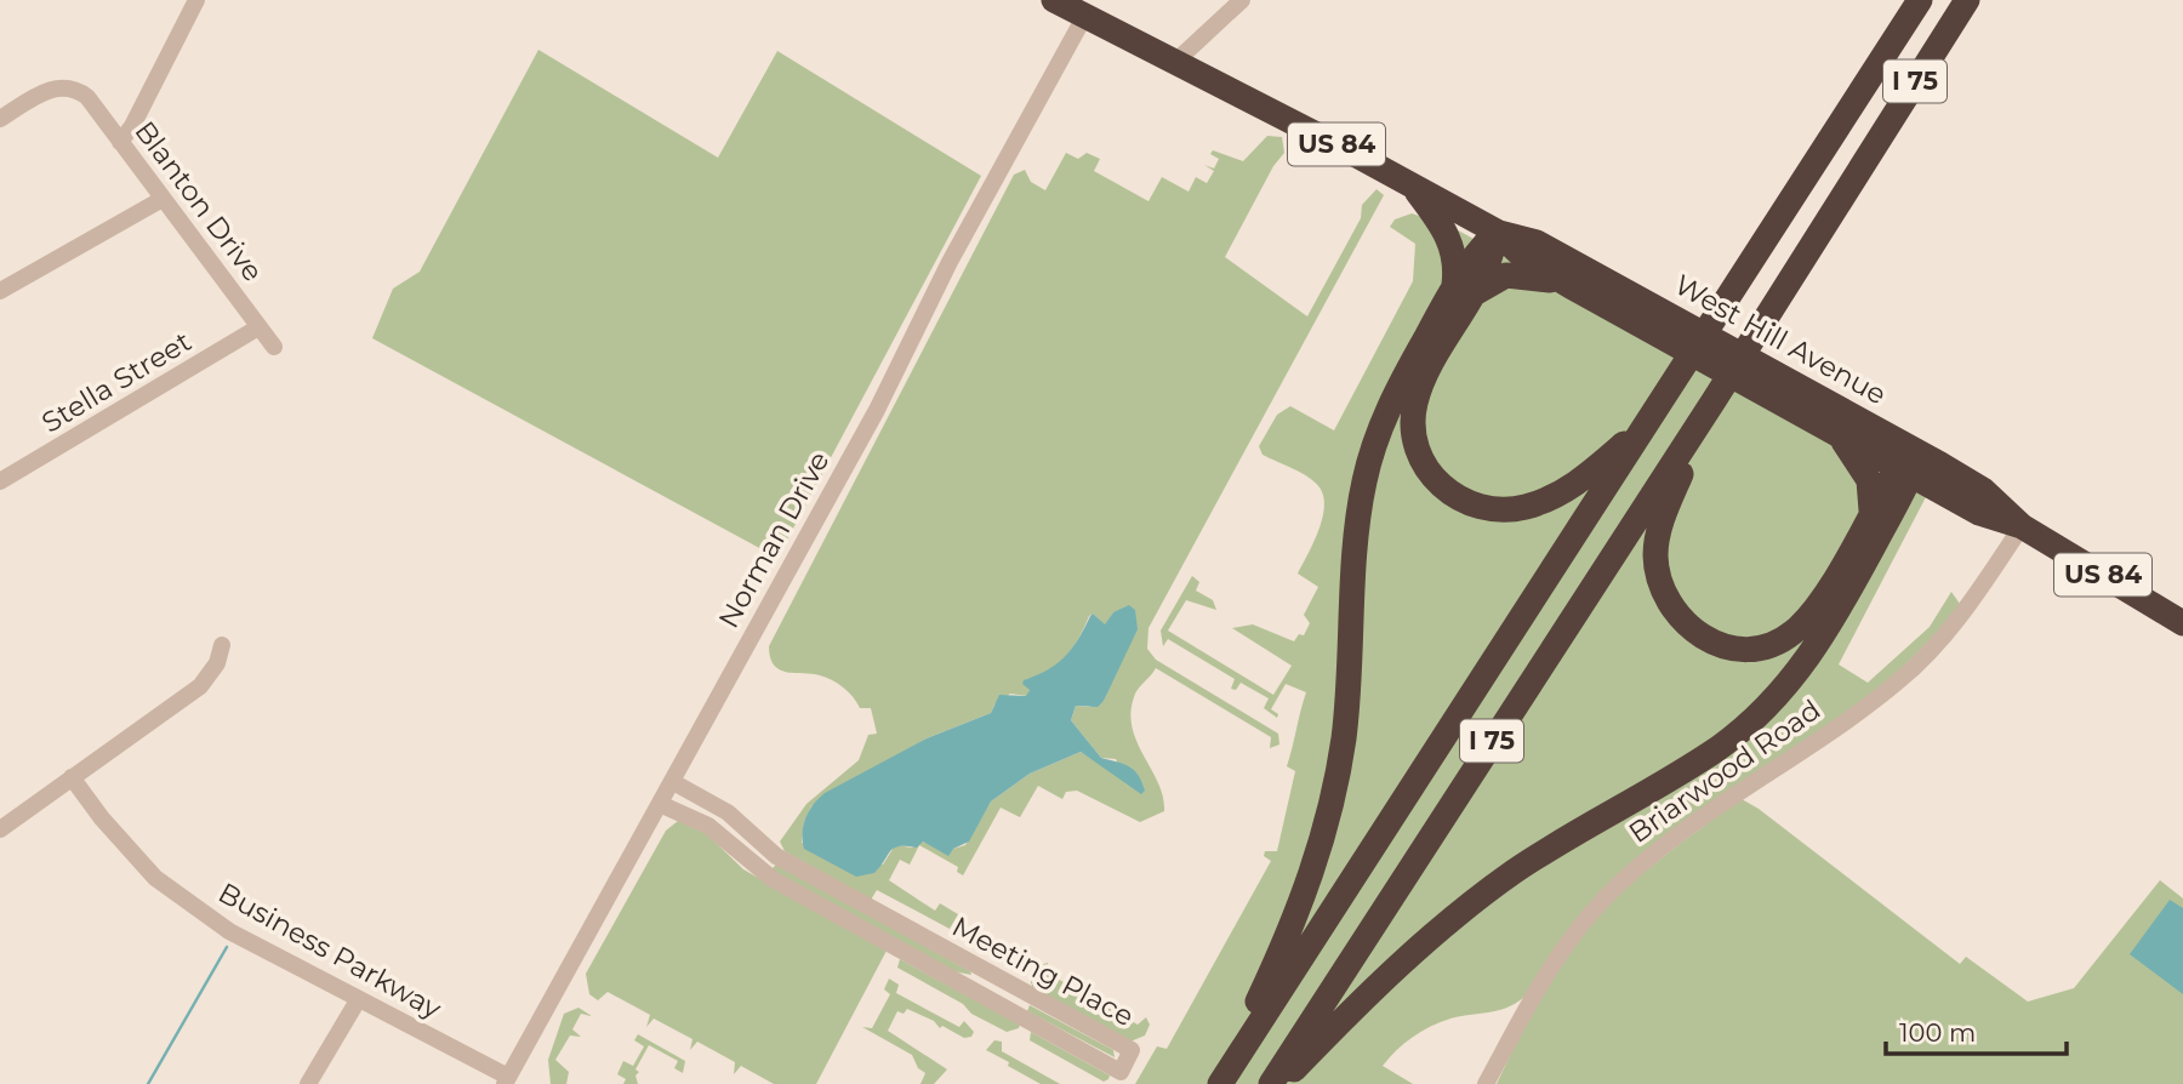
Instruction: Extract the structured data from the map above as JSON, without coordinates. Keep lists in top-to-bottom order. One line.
{"streets":{"highway":["I 75","US 84","West Hill Avenue"],"street":["Blanton Drive","Stella Street","Norman Drive","Briarwood Road","Business Parkway","Meeting Place"]},"crossings":[["Blanton Drive","Stella Street"],["West Hill Avenue","Norman Drive"],["West Hill Avenue","Briarwood Road"],["Norman Drive","Business Parkway"],["Norman Drive","Meeting Place"]],"scale_bar":"100 m"}
